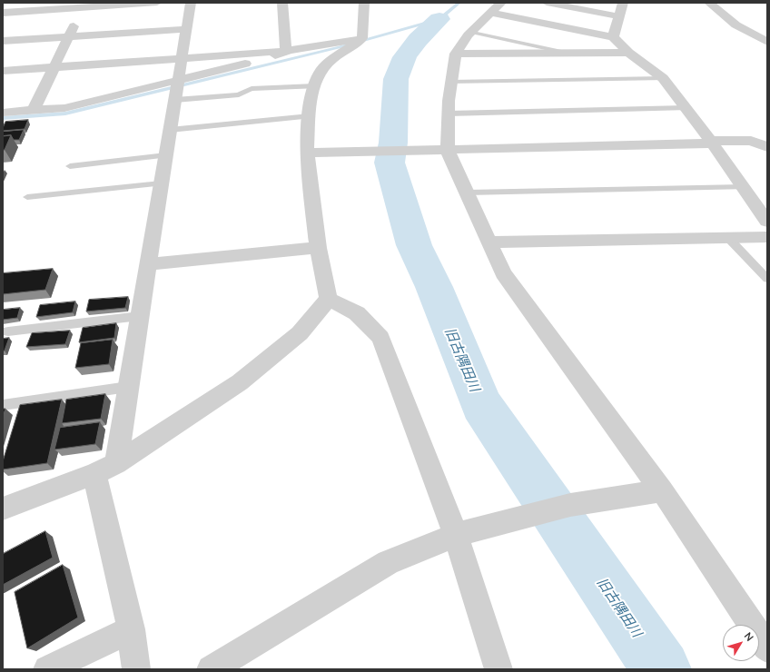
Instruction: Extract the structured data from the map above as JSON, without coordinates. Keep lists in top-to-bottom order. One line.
{"water":["旧古隅田川"],"north":"top right"}
